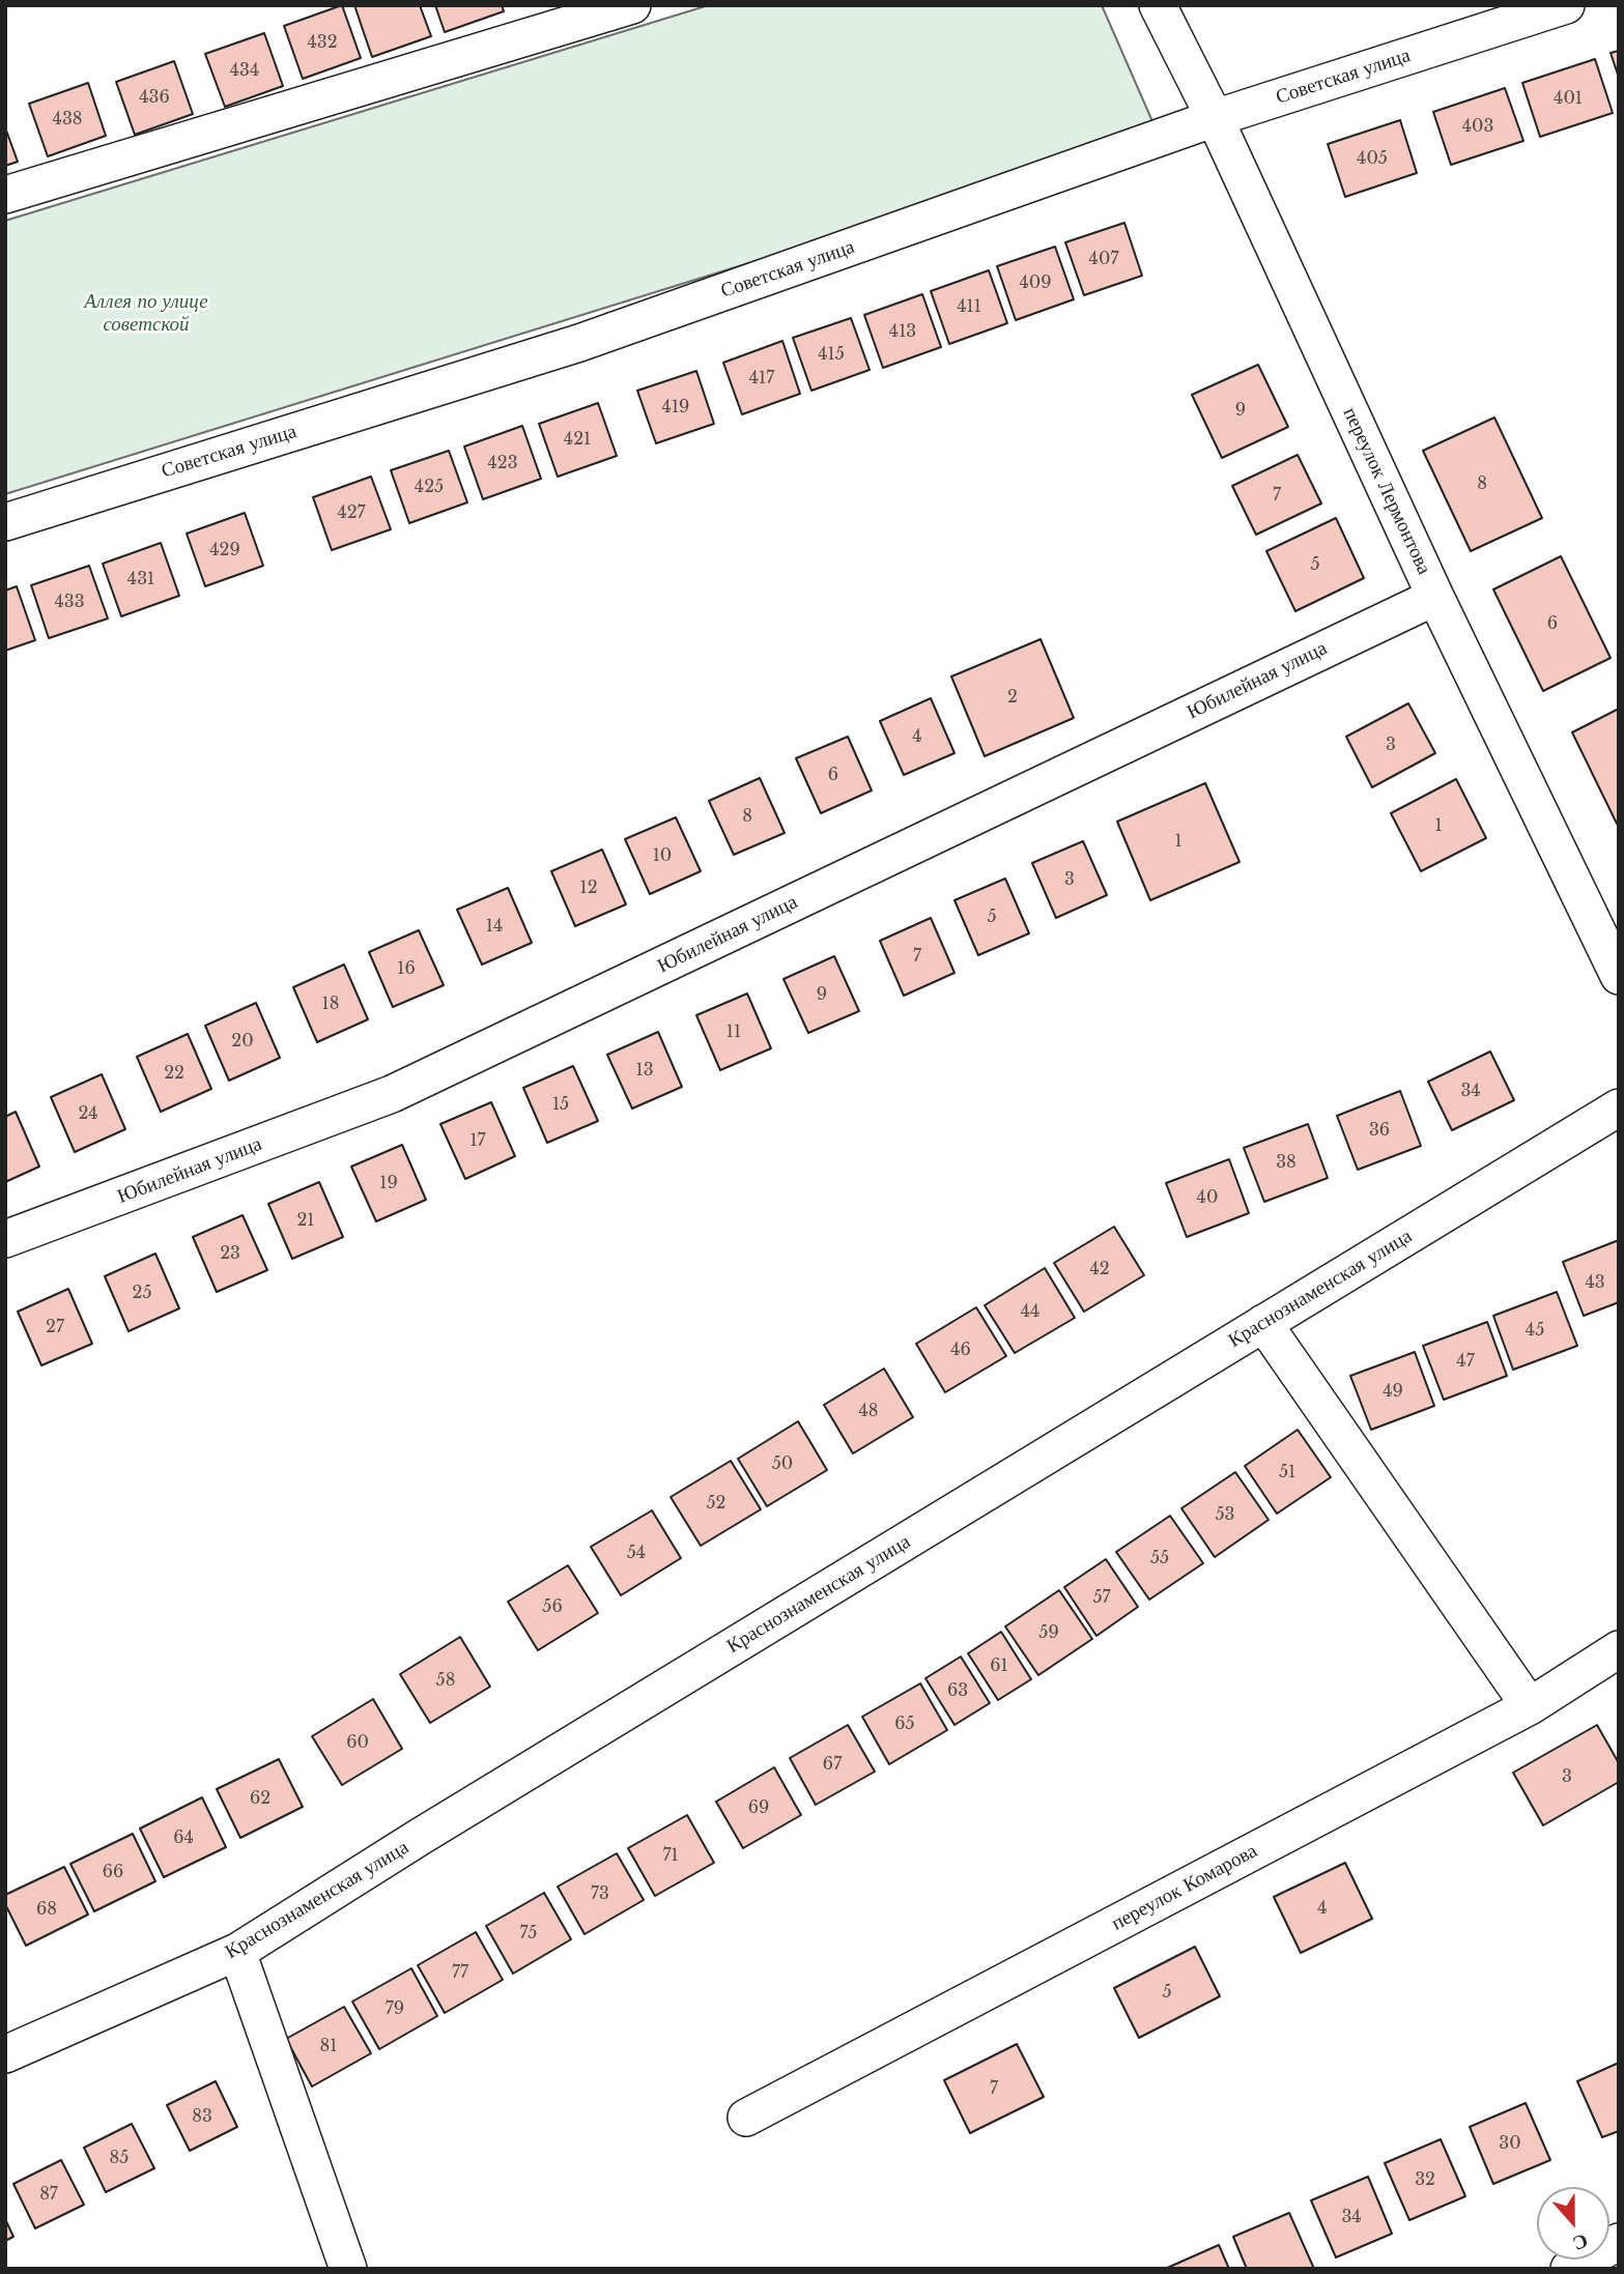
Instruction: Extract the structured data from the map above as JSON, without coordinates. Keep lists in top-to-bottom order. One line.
{"streets":{"street":["Советская улица","переулок Лермонтова","Юбилейная улица","Краснознаменская улица","переулок Комарова"]},"crossings":[["Советская улица","переулок Лермонтова"],["переулок Лермонтова","Юбилейная улица"]],"parks":["Аллея по улице советской"],"house_numbers":["432","434","436","401","438","403","405","407","409","411","413","415","417","419","9","421","423","8","425","7","427","429","5","431","433","6","2","4","3","6","8","1","1","10","3","12","5","14","7","16","9","18","11","20","13","22","34","15","24","36","17","38","19","40","21","23","42","43","25","44","27","45","46","47","49","48","50","51","52","53","54","55","57","56","59","61","58","63","65","60","67","3","62","69","64","71","66","73","4","68","75","77","5","79","81","7","83","30","85","32","87","34"],"north":"bottom"}
